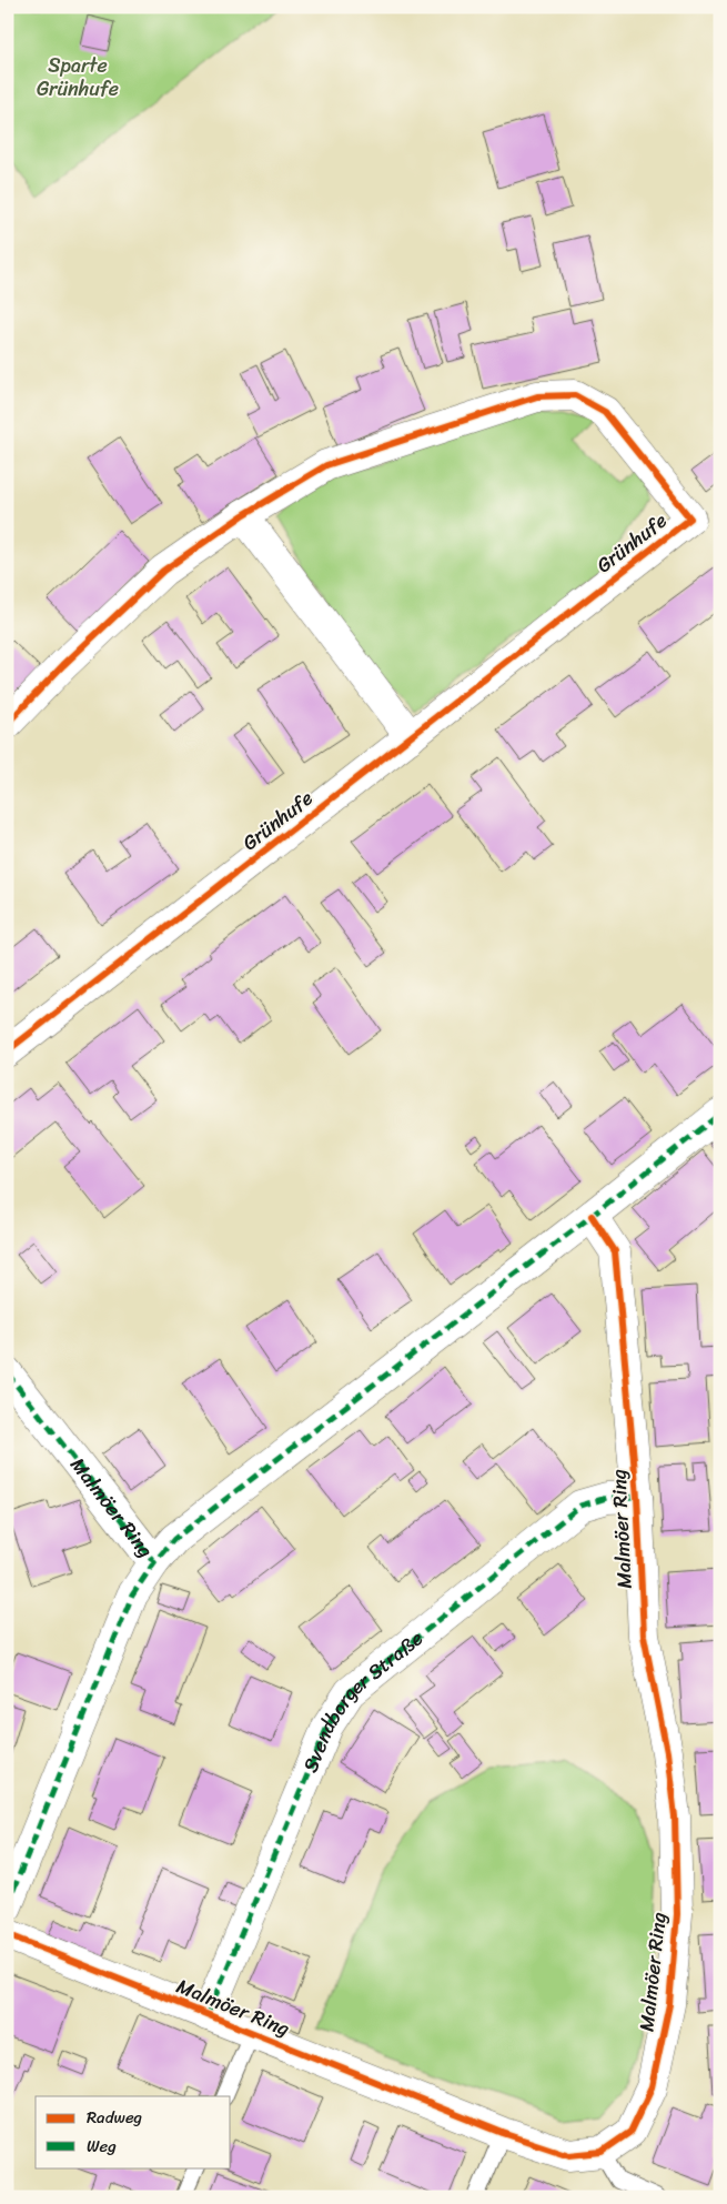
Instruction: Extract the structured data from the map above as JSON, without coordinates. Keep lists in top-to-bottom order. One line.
{"streets":{"street":["Grünhufe","Malmöer Ring","Svendborger Straße"]},"crossings":[["Malmöer Ring","Svendborger Straße"]],"parks":["Sparte Grünhufe"],"legend":["Radweg","Weg"]}
